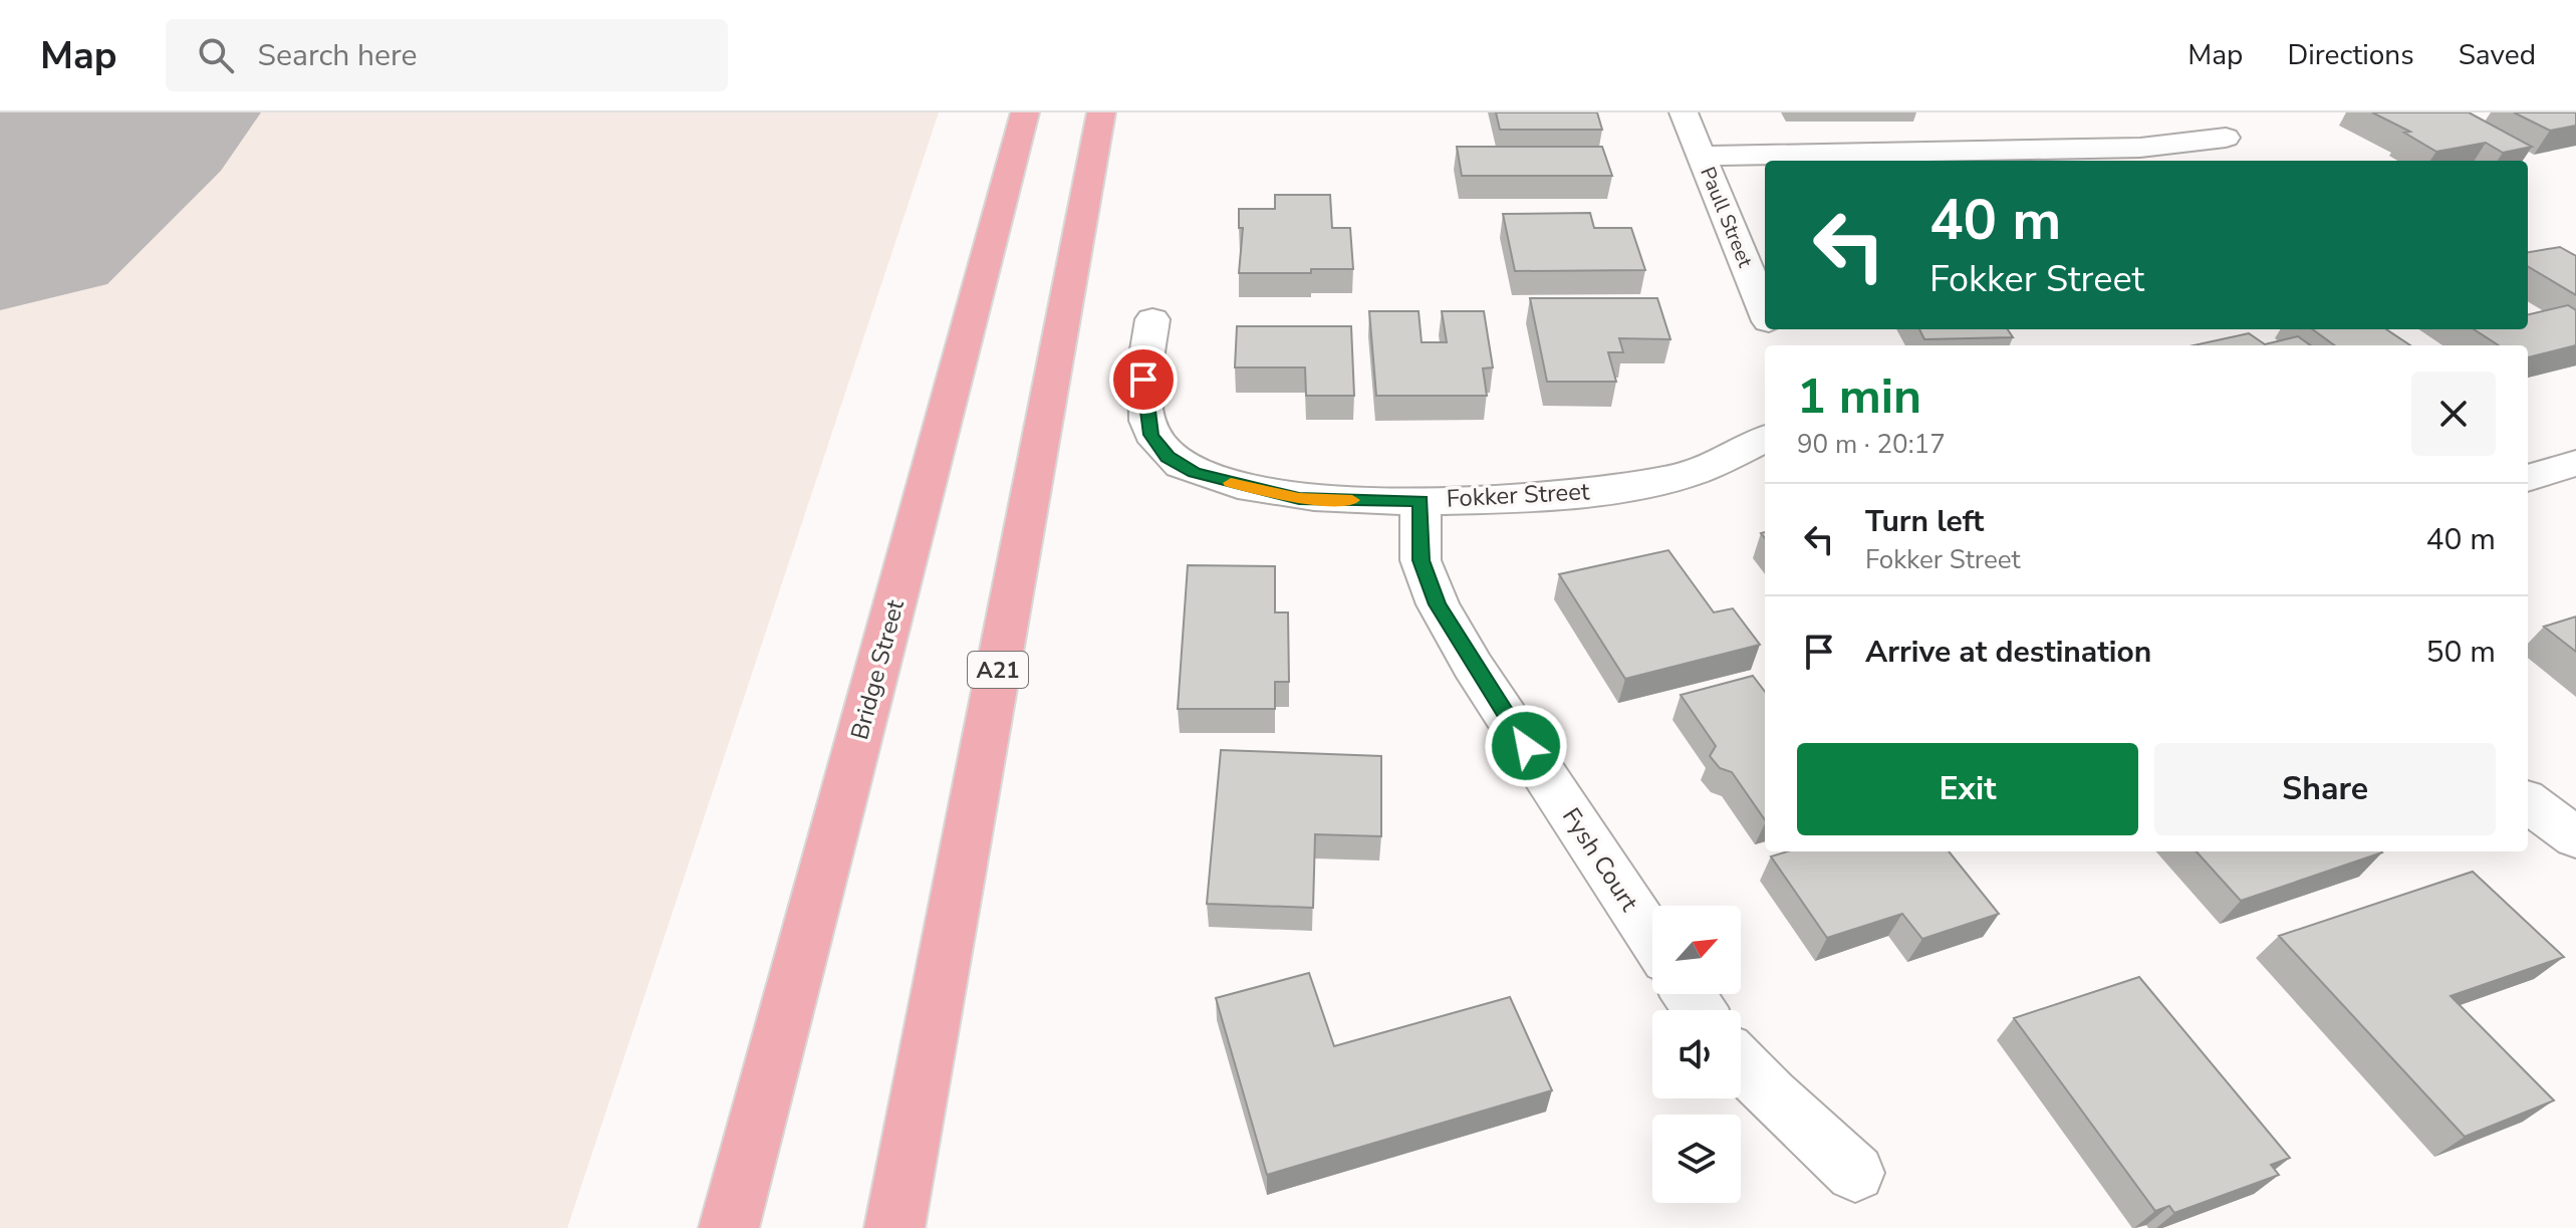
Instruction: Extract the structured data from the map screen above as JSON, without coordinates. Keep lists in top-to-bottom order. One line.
{"streets":{"highway":["Bridge Street","A21"],"street":["Paull Street","Fokker Street","Fysh Court"]},"crossings":[["Fokker Street","Fysh Court"]],"north":"top right","page":{"header":"Map","search":"Search here","nav":["Map","Directions","Saved"],"turn":["40 m","Fokker Street"],"heading":["1 min","90 m · 20:17"],"list":[{"name":"Turn left","note":"Fokker Street","value":"40 m"},{"name":"Arrive at destination","value":"50 m"}],"buttons":["Exit","Share"]}}
